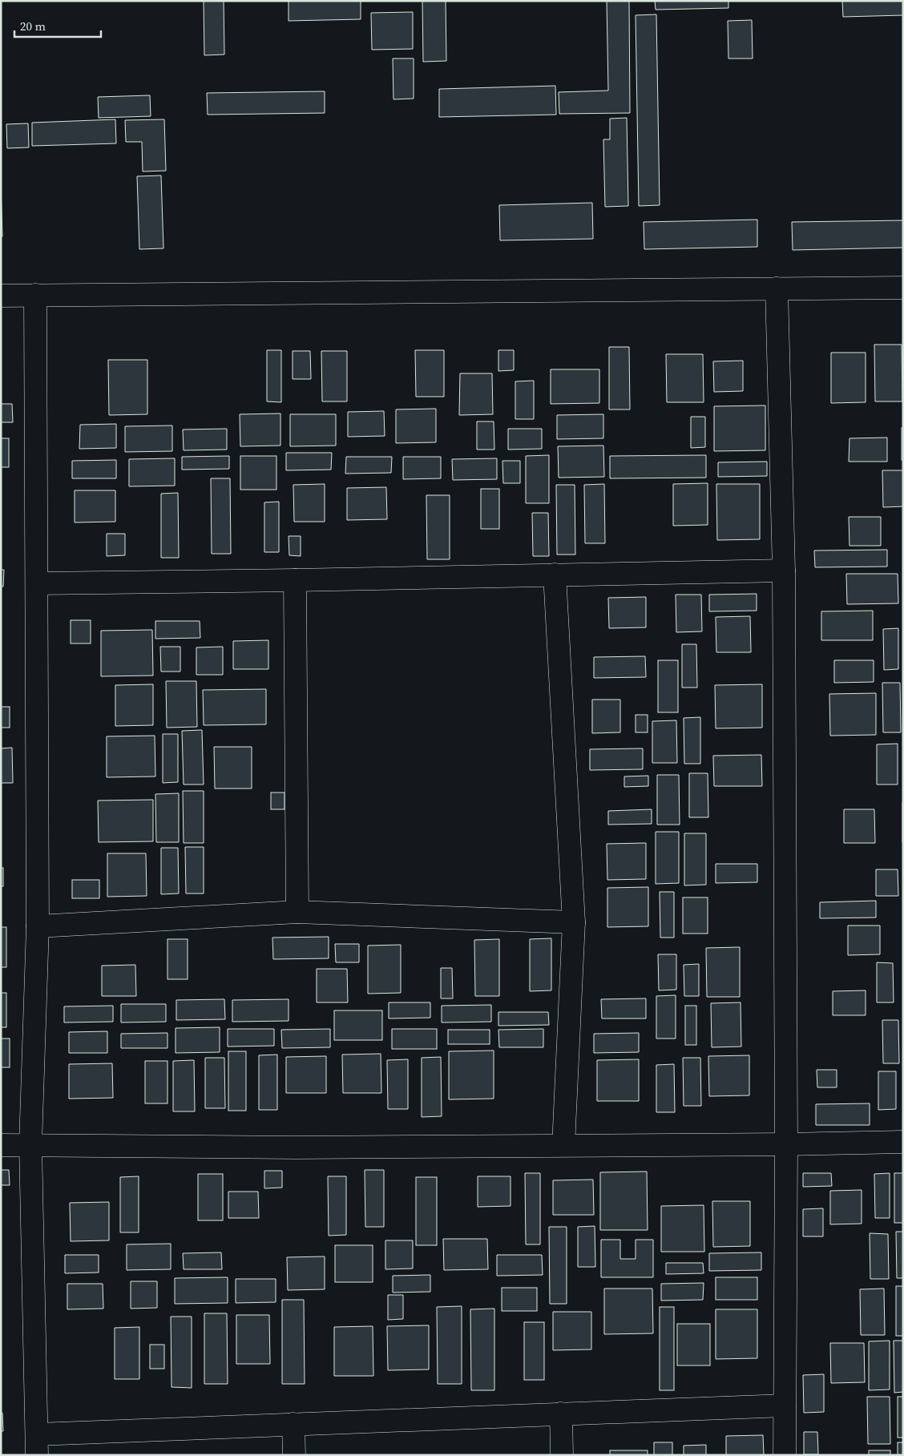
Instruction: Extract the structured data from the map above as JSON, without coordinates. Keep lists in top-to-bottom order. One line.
{"scale_bar":"20 m"}
